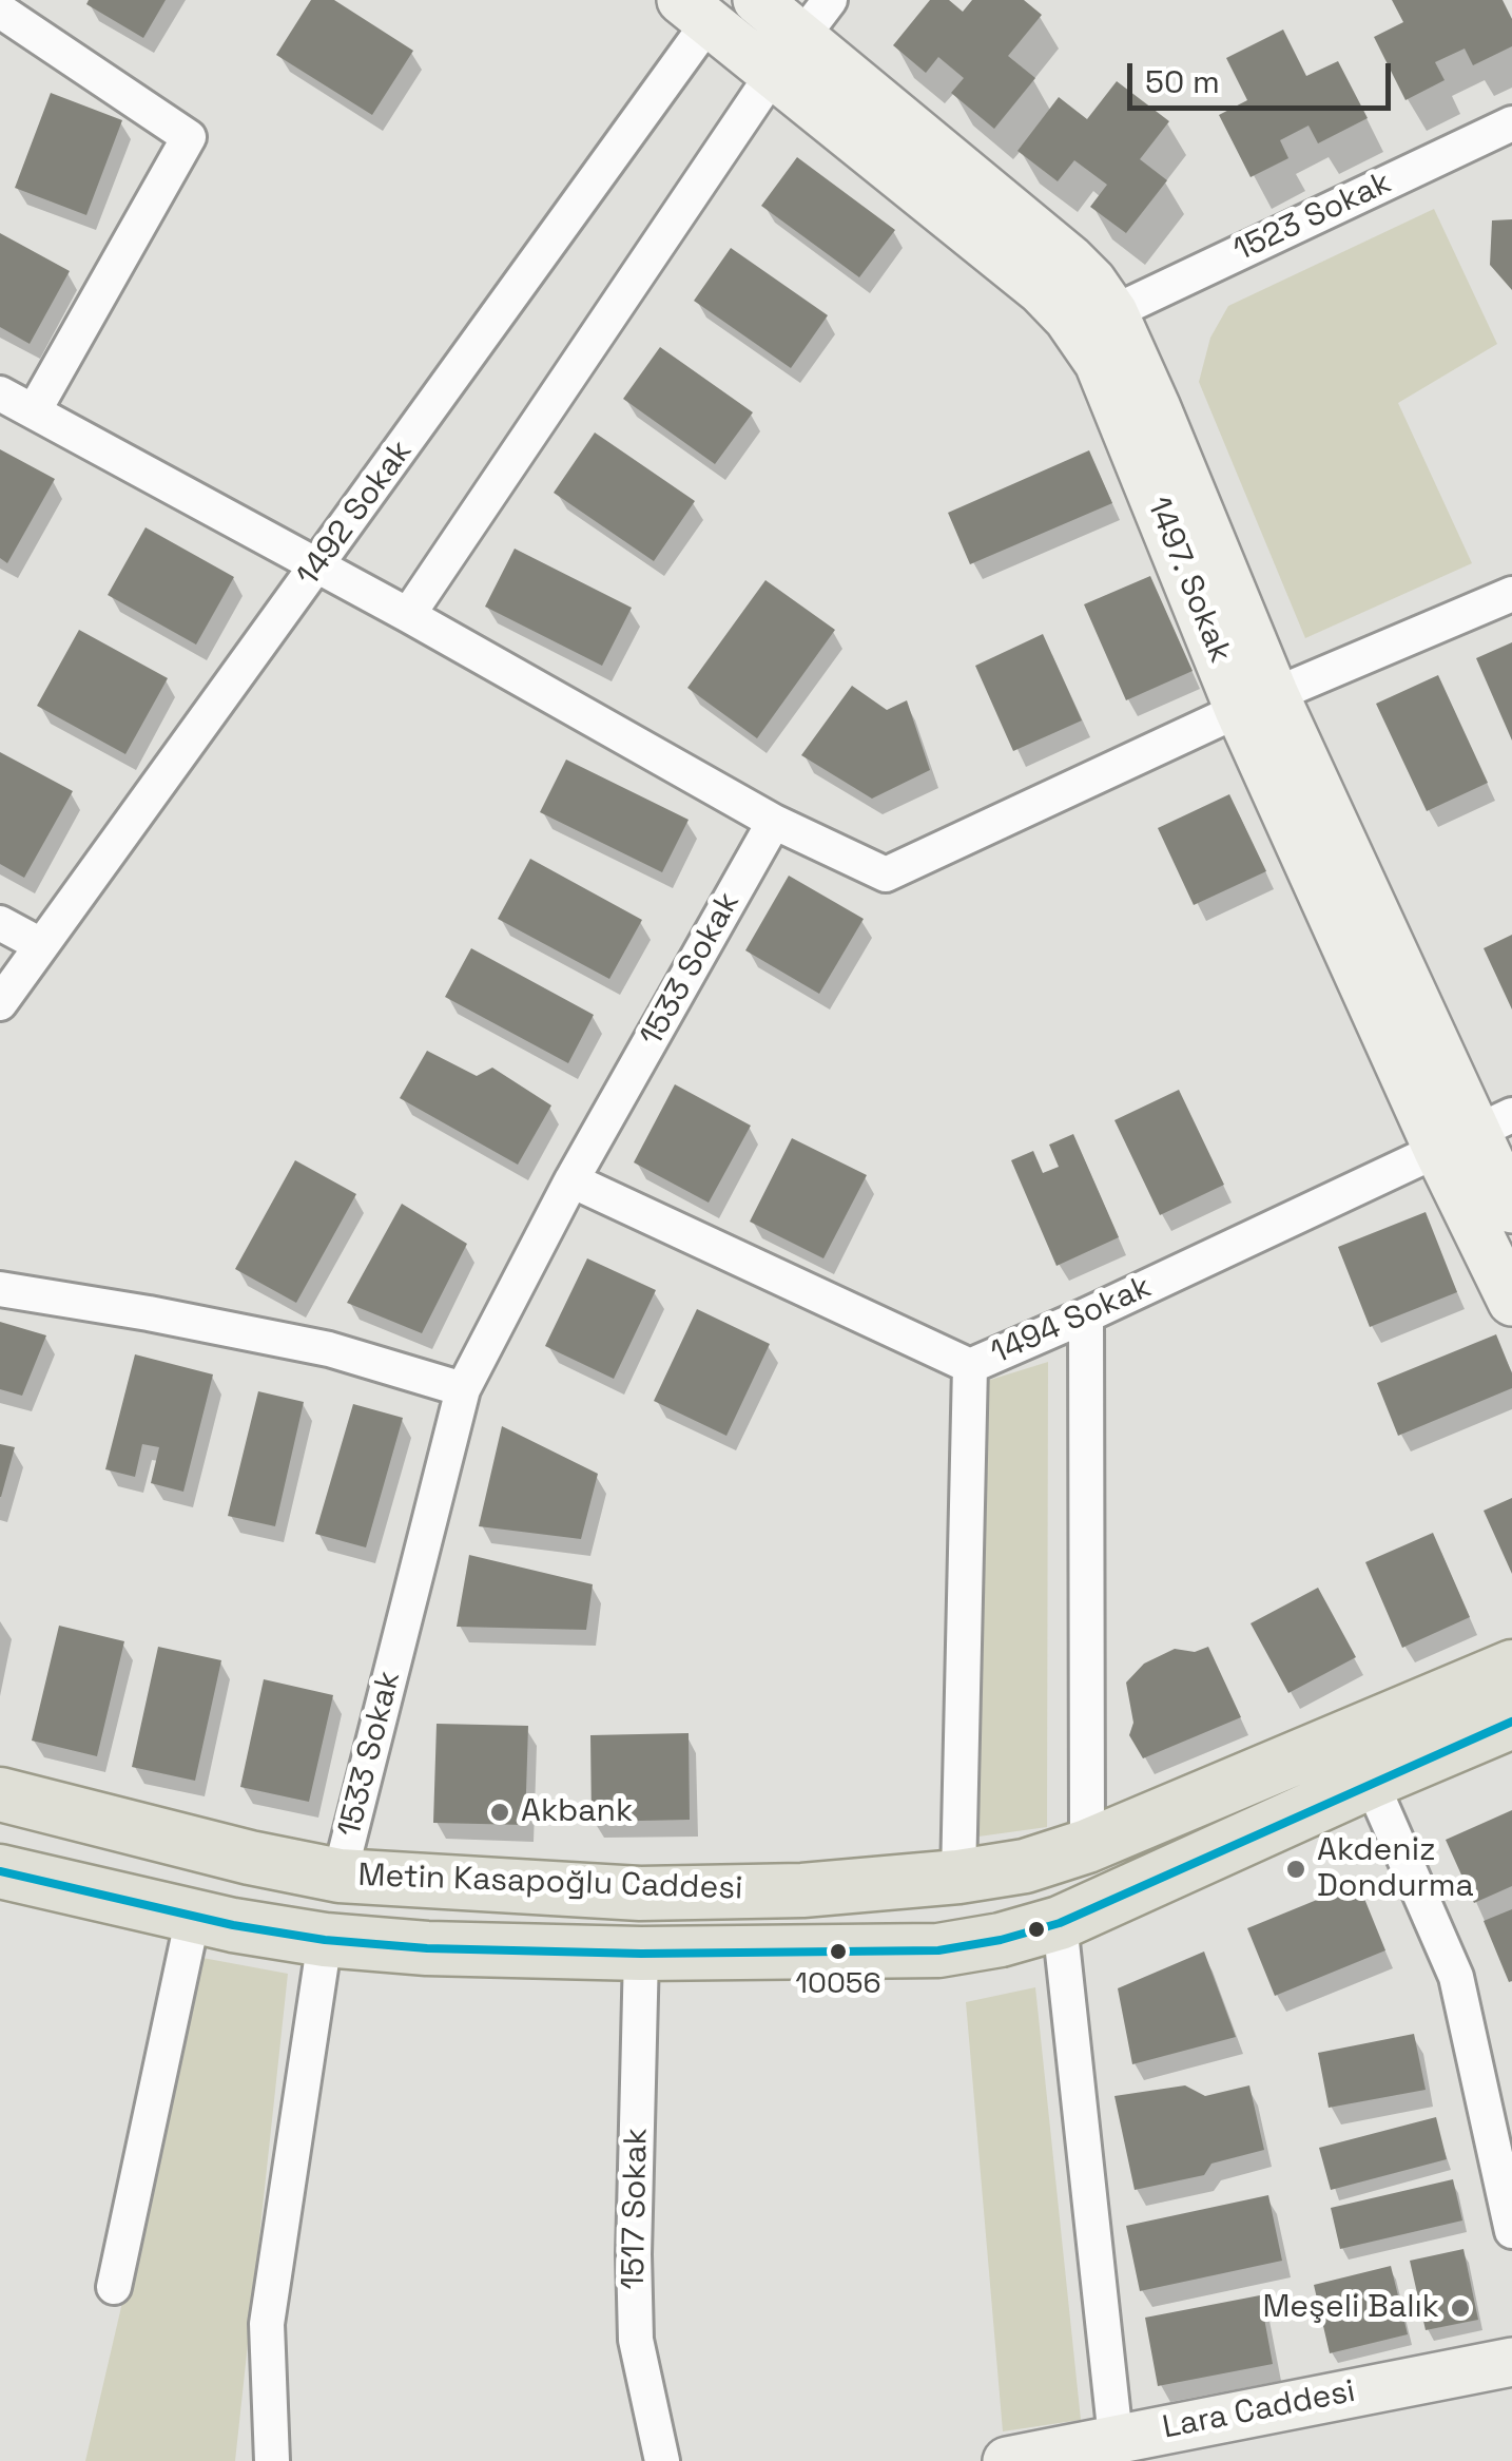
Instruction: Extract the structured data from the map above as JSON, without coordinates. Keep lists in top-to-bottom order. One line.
{"streets":{"main road":["Metin Kasapoğlu Caddesi"],"street":["1523 Sokak","1492 Sokak","1497. Sokak","1533 Sokak","1494 Sokak","1517 Sokak","Lara Caddesi"]},"crossings":[["1523 Sokak","1497. Sokak"],["1492 Sokak","1497. Sokak"],["1497. Sokak","1494 Sokak"],["1533 Sokak","1494 Sokak"],["1533 Sokak","Metin Kasapoğlu Caddesi"],["Metin Kasapoğlu Caddesi","1517 Sokak"]],"places":["Akbank","Akdeniz Dondurma","10056","Meşeli Balık"],"scale_bar":"50 m"}
